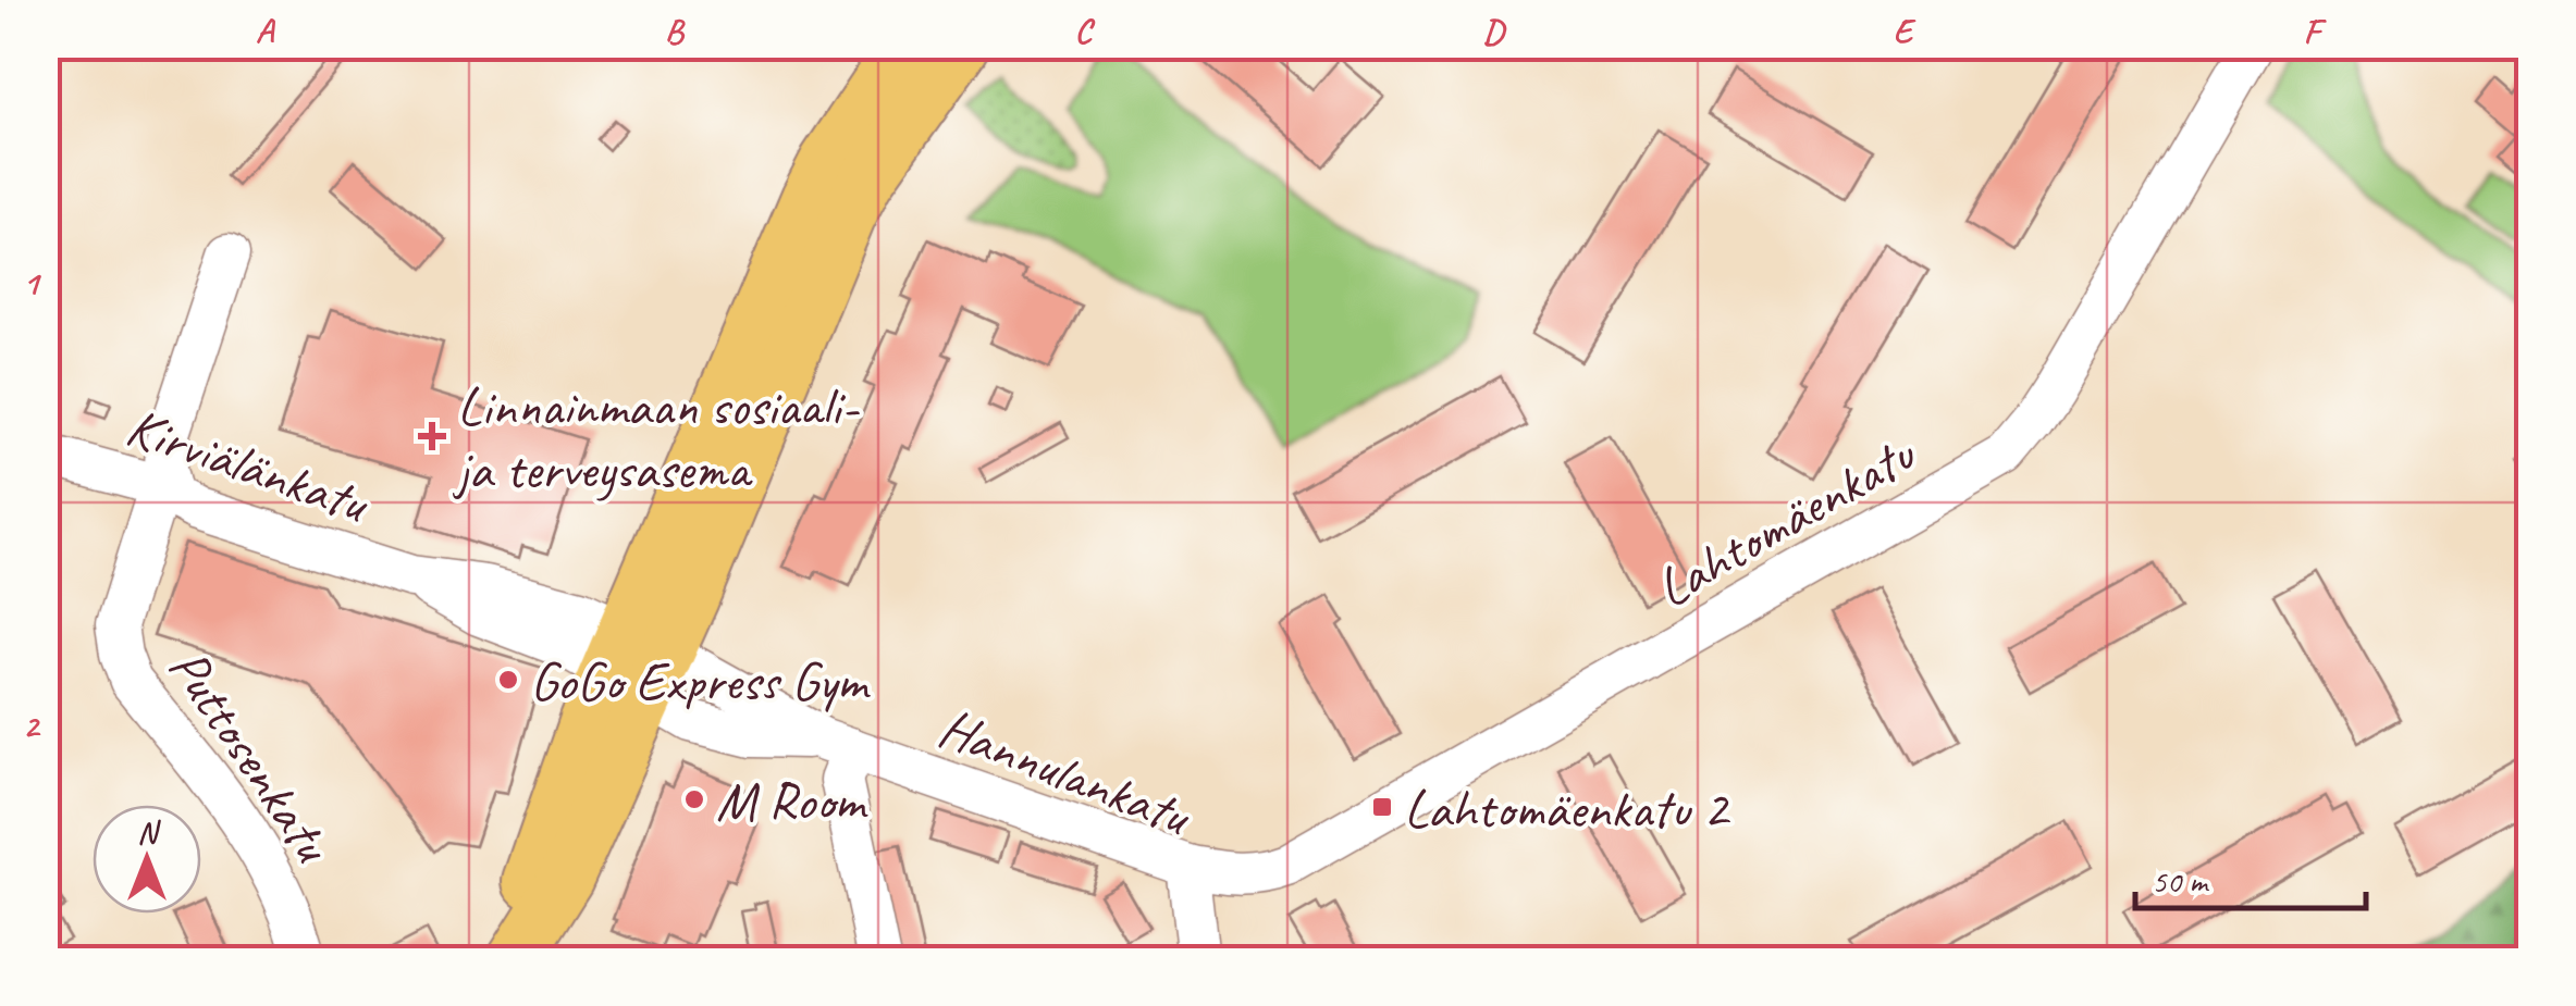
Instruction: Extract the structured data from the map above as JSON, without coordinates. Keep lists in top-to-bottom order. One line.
{"streets":{"street":["Kirviälänkatu","Lahtomäenkatu","Puttosenkatu","Hannulankatu"]},"crossings":[["Kirviälänkatu","Puttosenkatu"],["Kirviälänkatu","Hannulankatu"],["Lahtomäenkatu","Hannulankatu"]],"places":{"health":["Linnainmaan sosiaali- ja terveysasema"],"other":["GoGo Express Gym","M Room"],"transit":["Lahtomäenkatu 2"]},"scale_bar":"50 m","north":"top","grid":{"columns":["A","B","C","D","E","F"],"rows":["1","2"]}}
